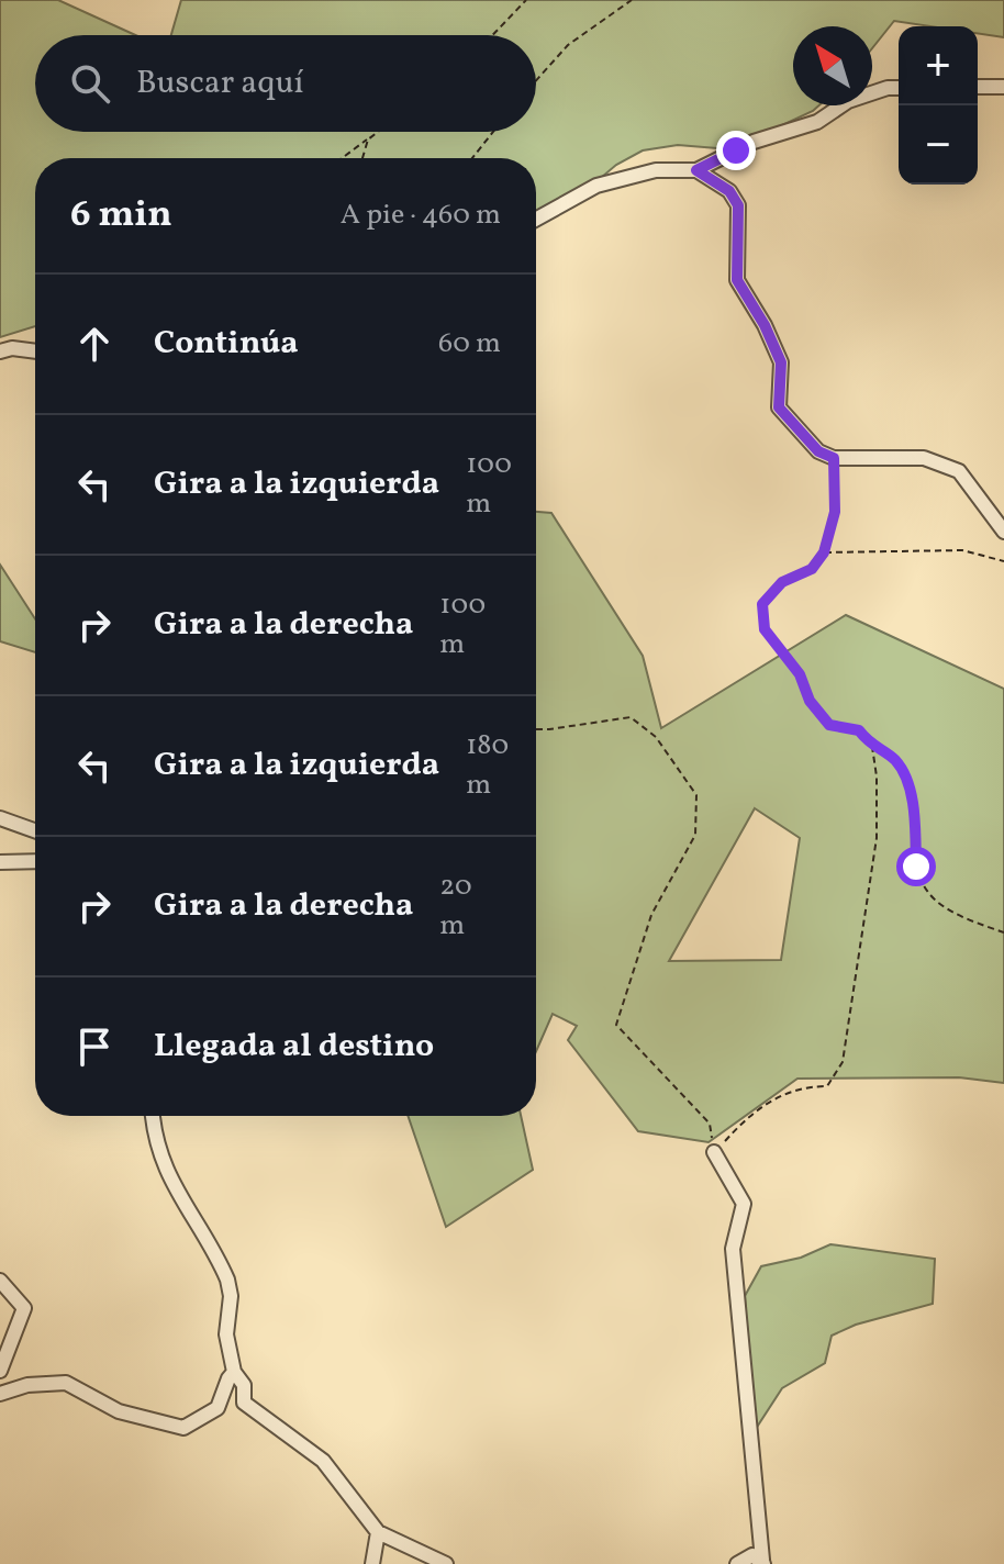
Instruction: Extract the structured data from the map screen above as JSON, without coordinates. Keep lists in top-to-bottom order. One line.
{"north":"top left","page":{"map_buttons":["+","−"],"search":"Buscar aquí","heading":["6 min","A pie · 460 m"],"list":[["Continúa","60 m"],["Gira a la izquierda","100 m"],["Gira a la derecha","100 m"],["Gira a la izquierda","180 m"],["Gira a la derecha","20 m"],"Llegada al destino"]}}
